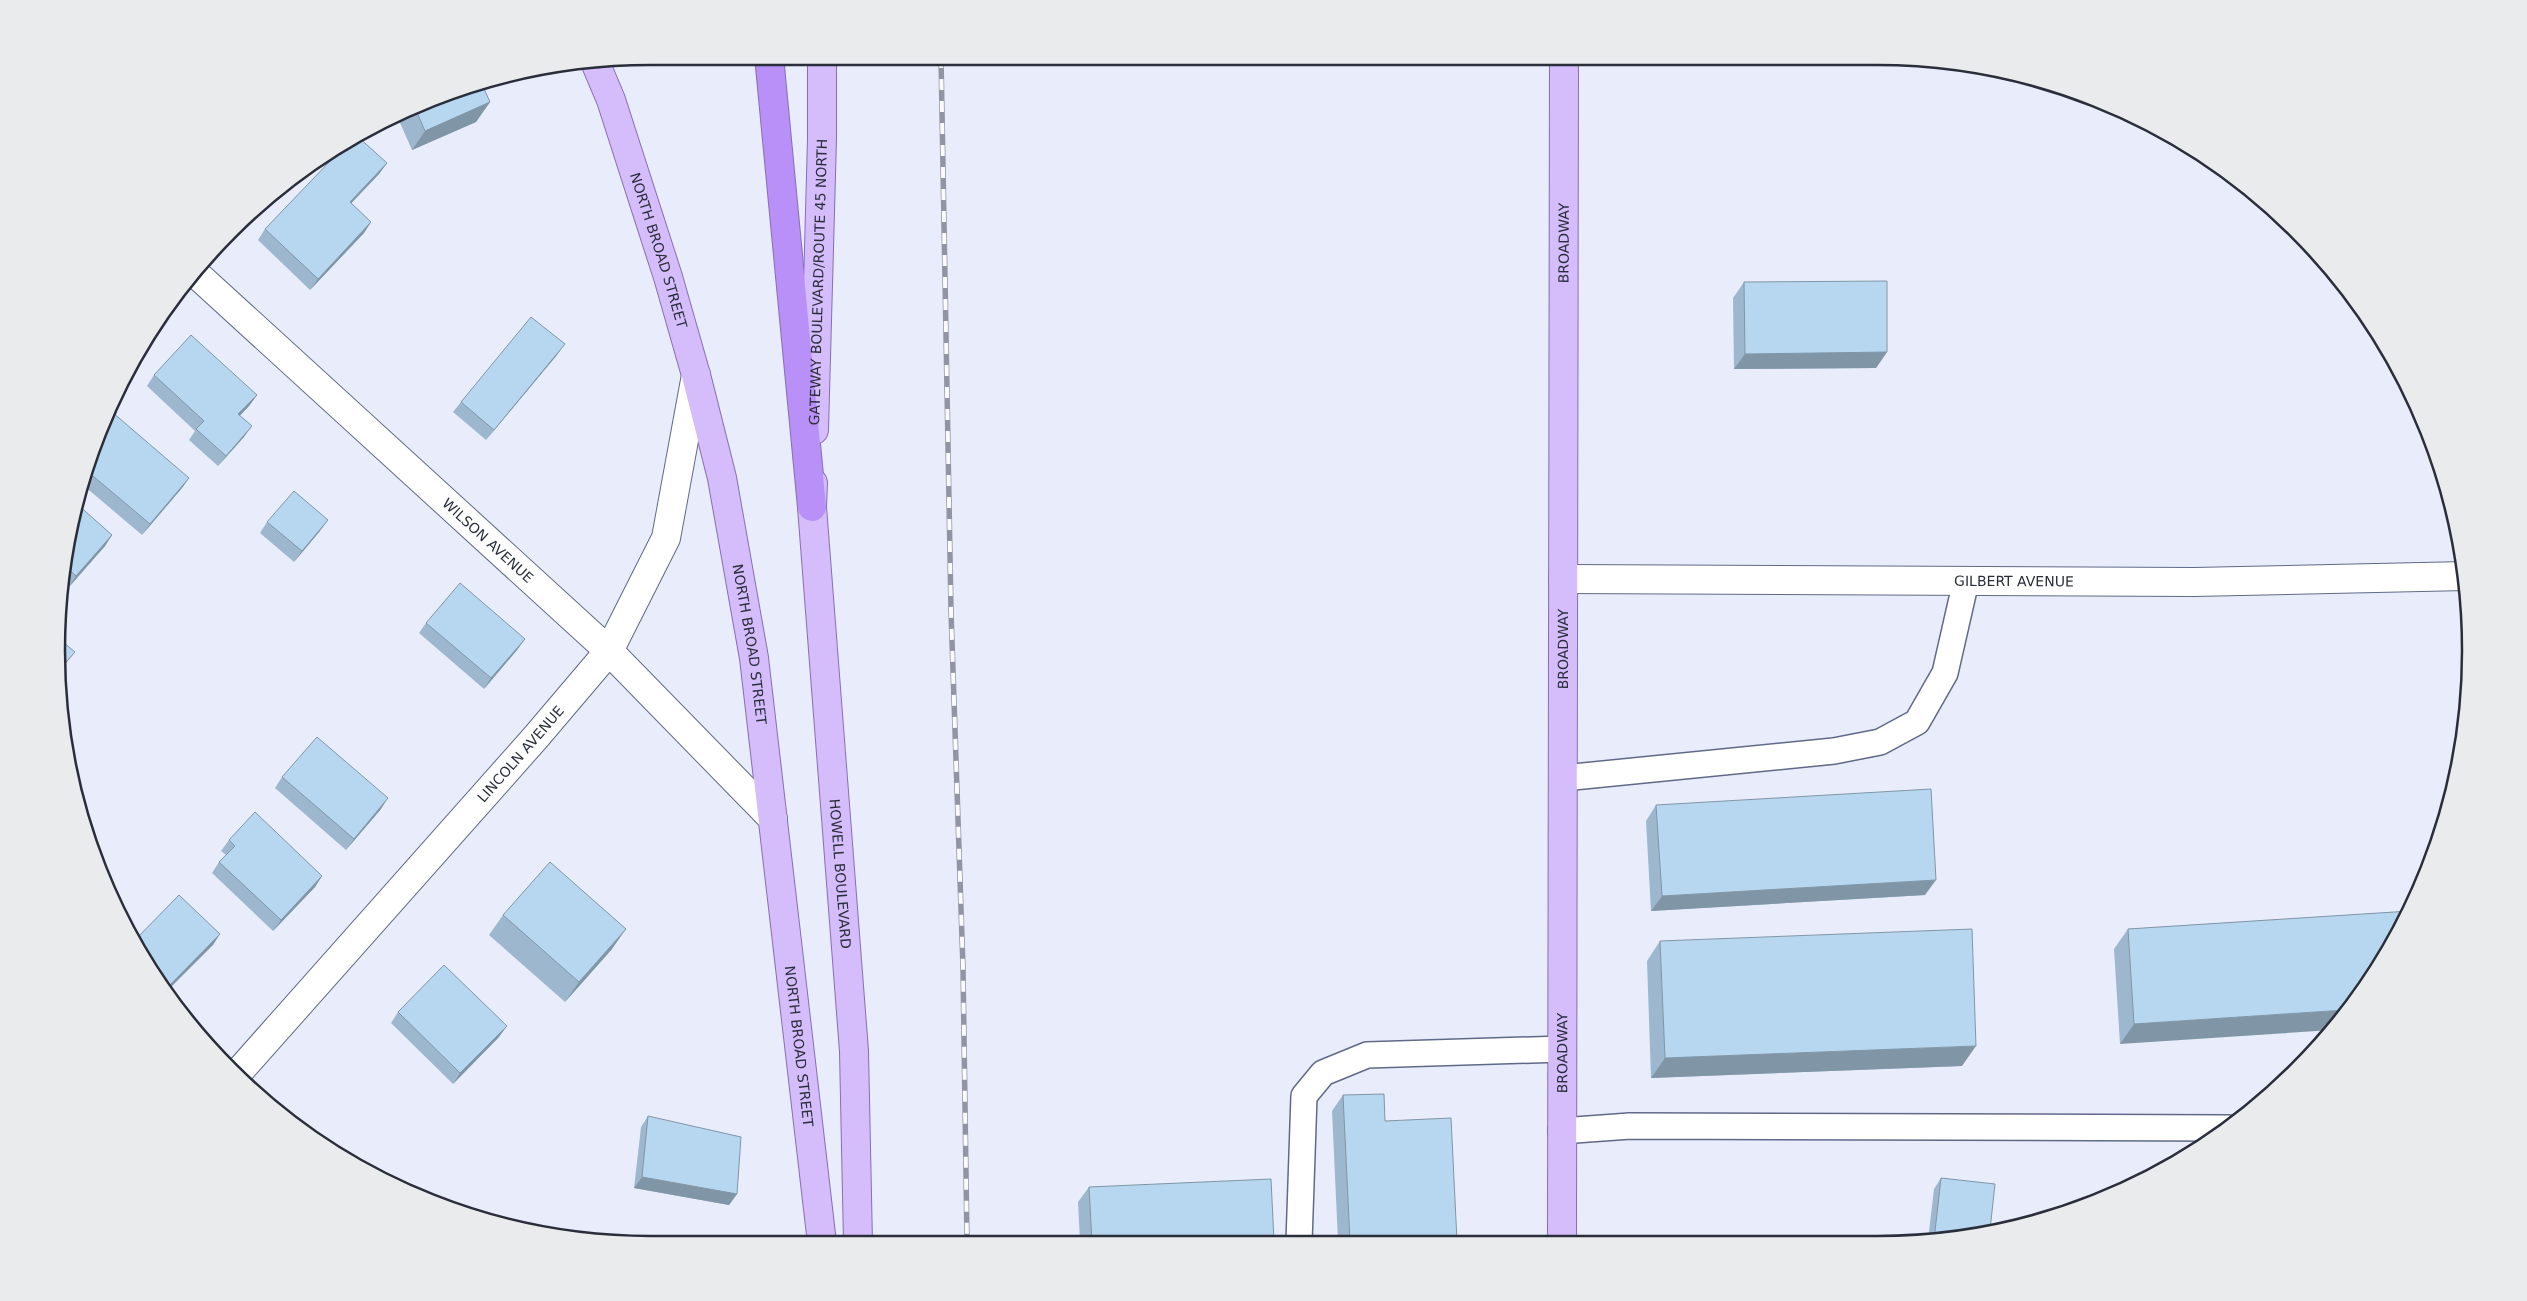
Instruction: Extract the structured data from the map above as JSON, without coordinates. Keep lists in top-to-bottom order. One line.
{"streets":{"main road":["BROADWAY","NORTH BROAD STREET","GATEWAY BOULEVARD/ROUTE 45 NORTH","HOWELL BOULEVARD"],"street":["WILSON AVENUE","GILBERT AVENUE","LINCOLN AVENUE"]},"crossings":[["BROADWAY","GILBERT AVENUE"],["NORTH BROAD STREET","WILSON AVENUE"],["NORTH BROAD STREET","LINCOLN AVENUE"],["GATEWAY BOULEVARD/ROUTE 45 NORTH","HOWELL BOULEVARD"],["WILSON AVENUE","LINCOLN AVENUE"]]}
